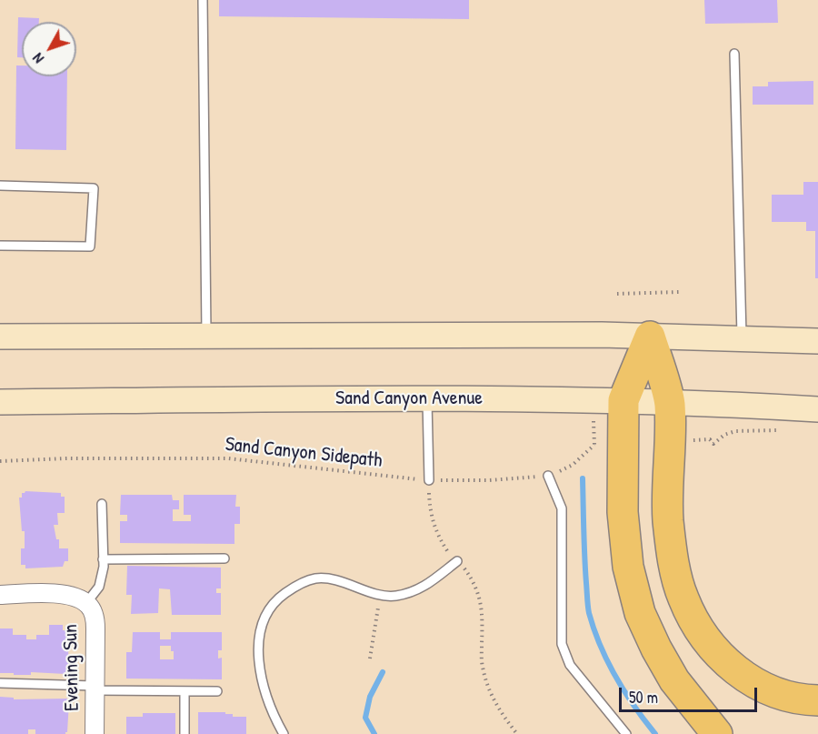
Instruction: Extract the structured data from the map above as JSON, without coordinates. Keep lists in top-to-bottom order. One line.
{"streets":{"main road":["Sand Canyon Avenue"],"street":["Evening Sun"],"path":["Sand Canyon Sidepath"]},"scale_bar":"50 m","north":"bottom left"}
